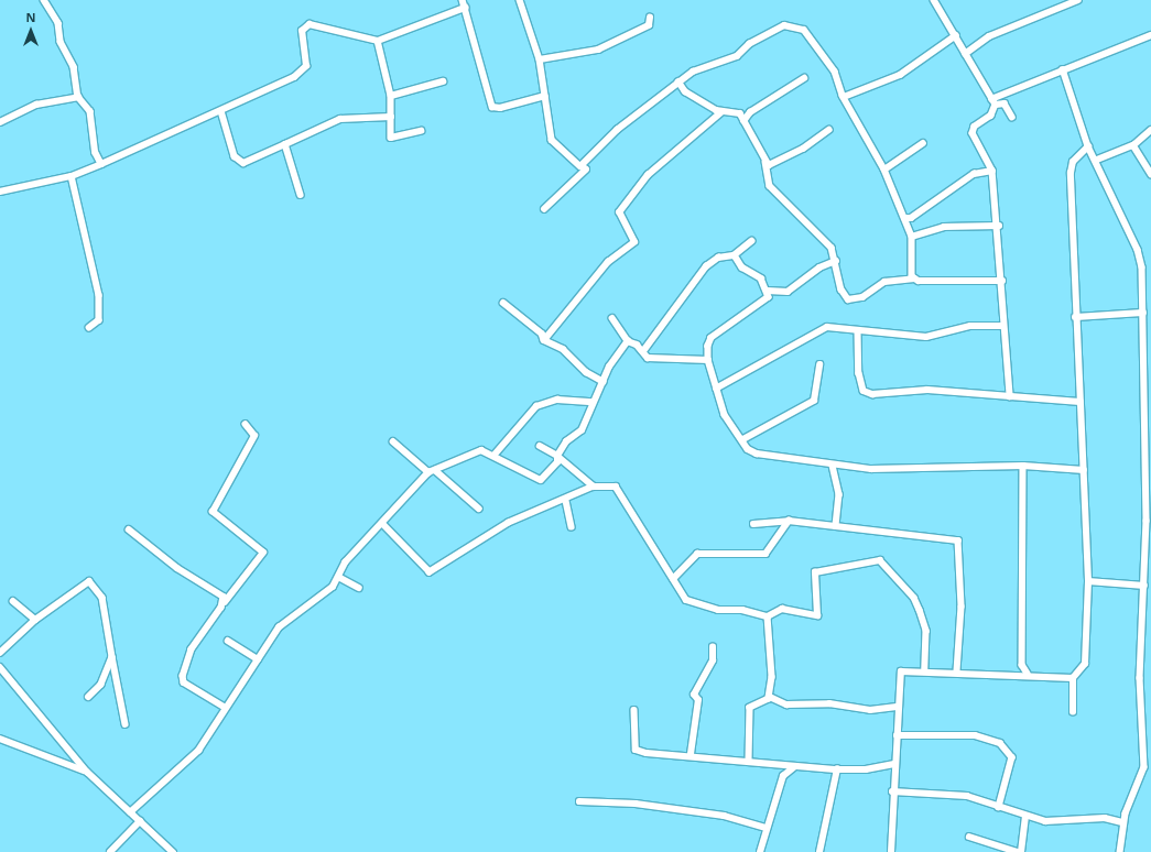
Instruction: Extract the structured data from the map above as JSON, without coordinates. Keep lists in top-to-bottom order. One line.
{"north":"top"}
